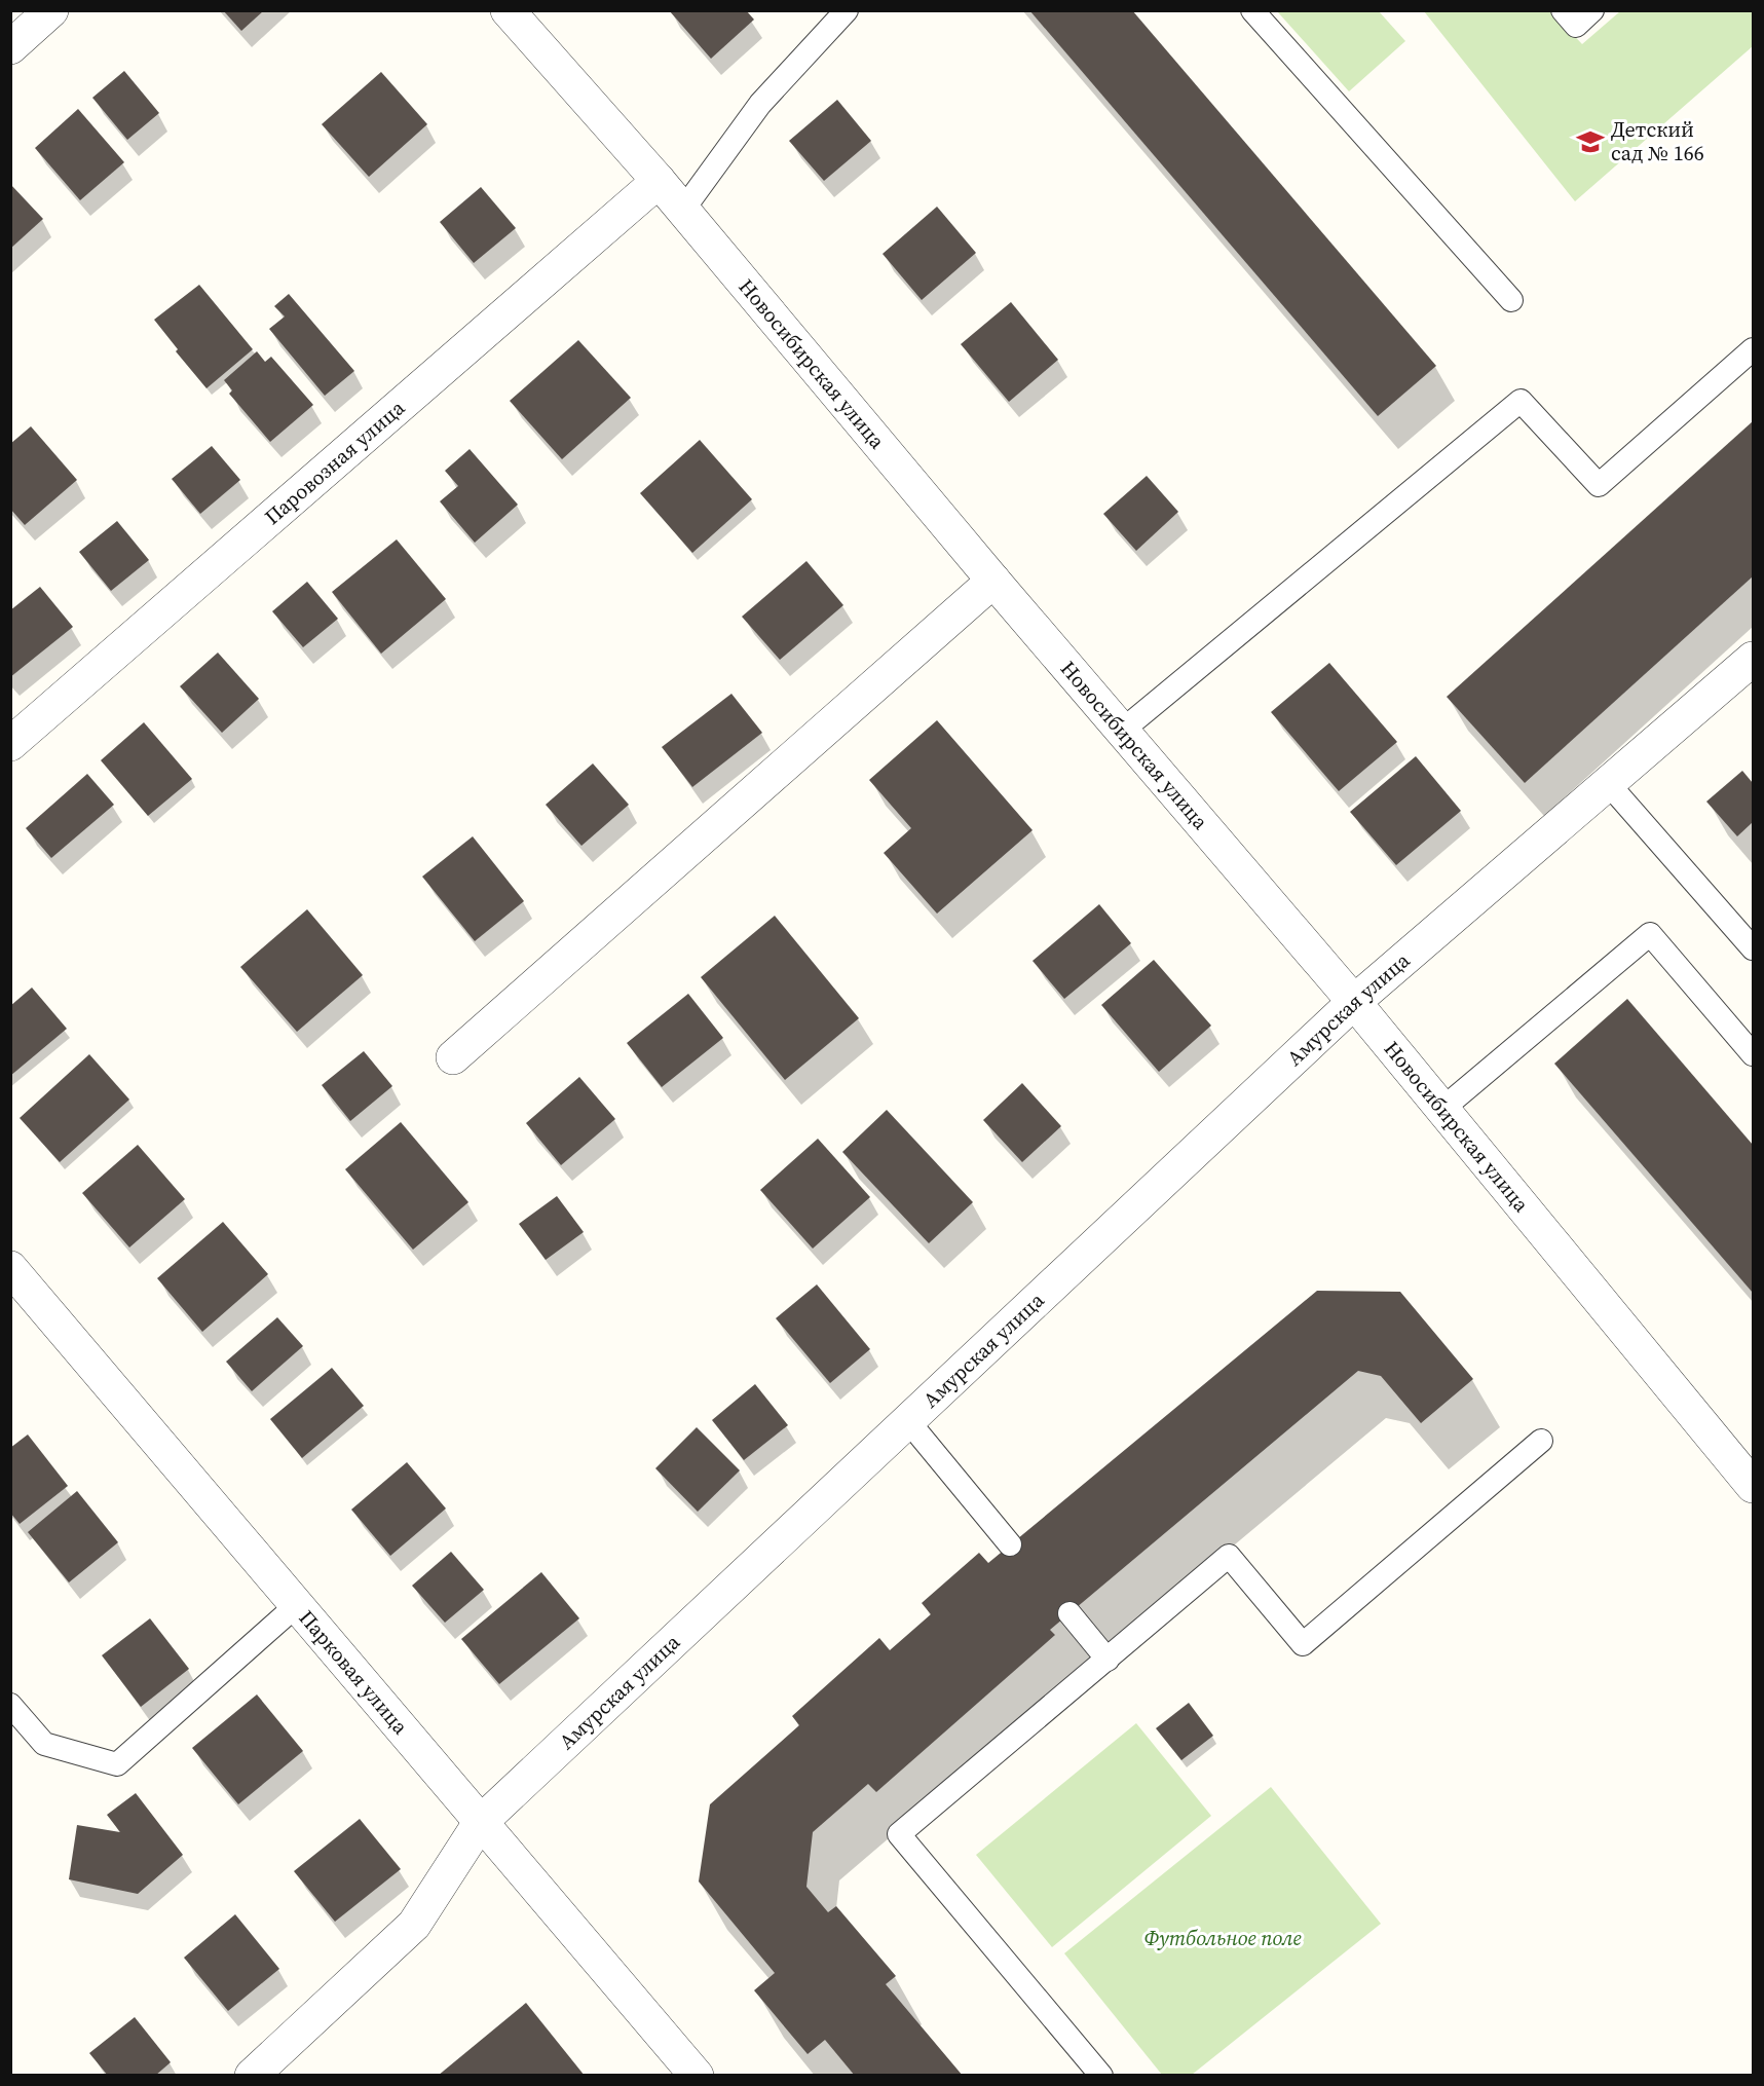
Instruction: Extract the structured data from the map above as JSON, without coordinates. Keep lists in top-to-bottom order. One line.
{"streets":{"street":["Новосибирская улица","Паровозная улица","Амурская улица","Парковая улица"]},"crossings":[["Новосибирская улица","Паровозная улица"],["Новосибирская улица","Амурская улица"],["Амурская улица","Парковая улица"]],"parks":["Футбольное поле"],"places":{"school or university":["Детский сад № 166"]}}
